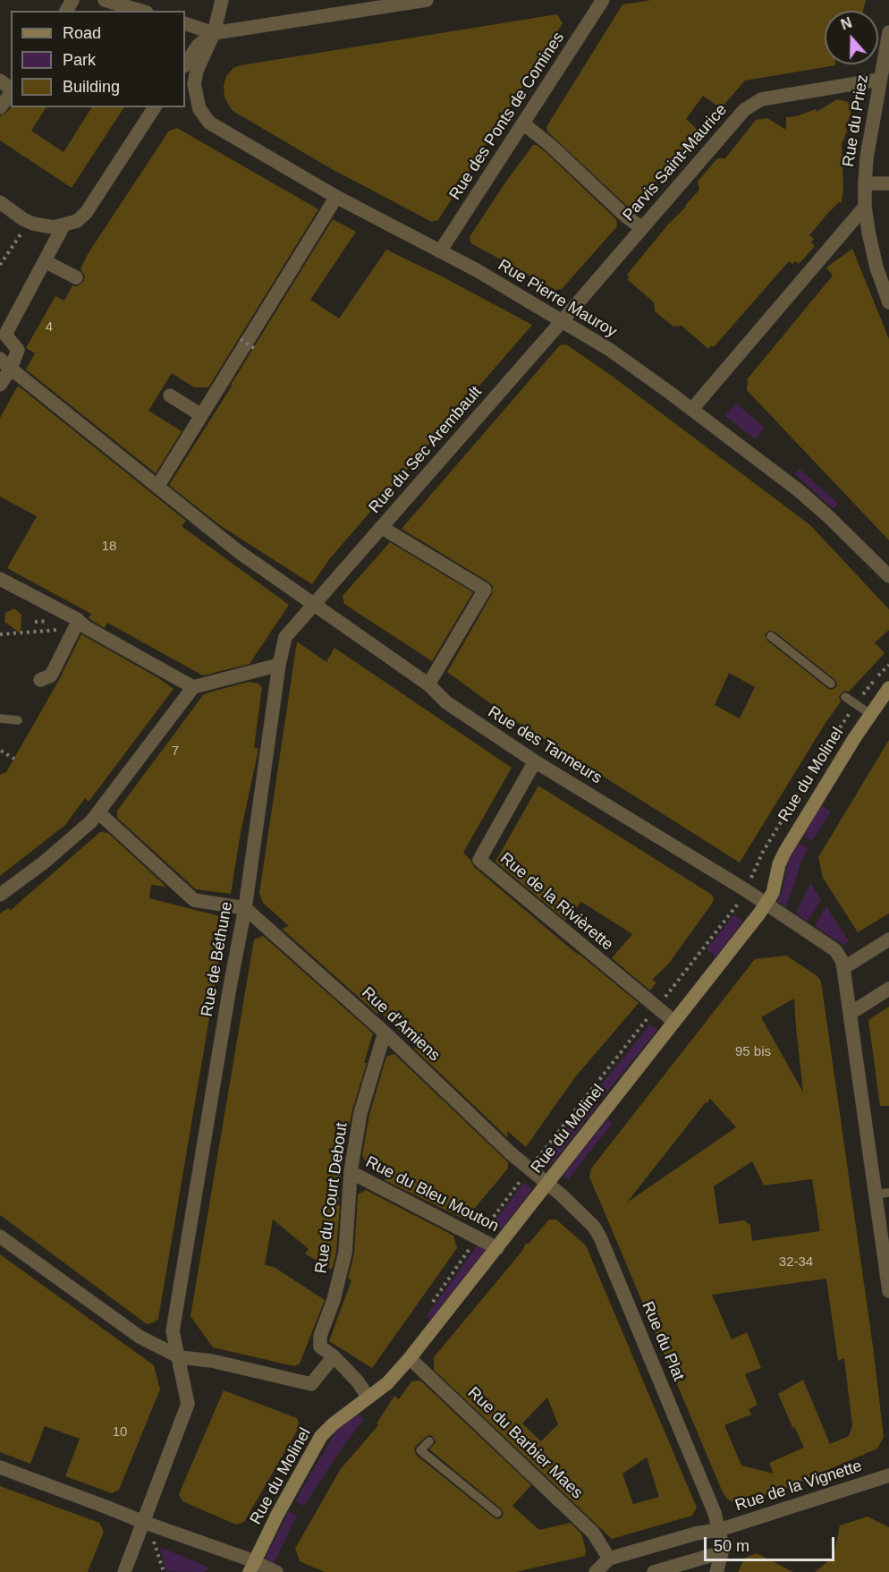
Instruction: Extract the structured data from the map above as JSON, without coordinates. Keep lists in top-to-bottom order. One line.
{"streets":{"street":["Rue des Ponts de Comines","Rue du Priez","Parvis Saint-Maurice","Rue Pierre Mauroy","Rue du Sec Arembault","Rue des Tanneurs","Rue du Molinel","Rue de la Rivièrette","Rue de Béthune","Rue d'Amiens","Rue du Bleu Mouton","Rue du Court Debout","Rue du Plat","Rue du Barbier Maes","Rue de la Vignette"]},"crossings":[["Rue des Ponts de Comines","Rue Pierre Mauroy"],["Rue du Priez","Parvis Saint-Maurice"],["Parvis Saint-Maurice","Rue Pierre Mauroy"],["Parvis Saint-Maurice","Rue du Sec Arembault"],["Rue Pierre Mauroy","Rue du Sec Arembault"],["Rue du Sec Arembault","Rue des Tanneurs"],["Rue du Sec Arembault","Rue de Béthune"],["Rue des Tanneurs","Rue du Molinel"],["Rue des Tanneurs","Rue de la Rivièrette"],["Rue des Tanneurs","Rue de Béthune"],["Rue du Molinel","Rue de la Rivièrette"],["Rue du Molinel","Rue d'Amiens"],["Rue du Molinel","Rue du Bleu Mouton"],["Rue du Molinel","Rue du Plat"],["Rue du Molinel","Rue du Barbier Maes"],["Rue de Béthune","Rue d'Amiens"],["Rue d'Amiens","Rue du Court Debout"],["Rue d'Amiens","Rue du Plat"],["Rue du Bleu Mouton","Rue du Court Debout"],["Rue du Plat","Rue de la Vignette"],["Rue du Barbier Maes","Rue de la Vignette"]],"house_numbers":["4","18","7","95 bis","32-34","10"],"legend":["Road","Park","Building"],"scale_bar":"50 m","north":"top"}
